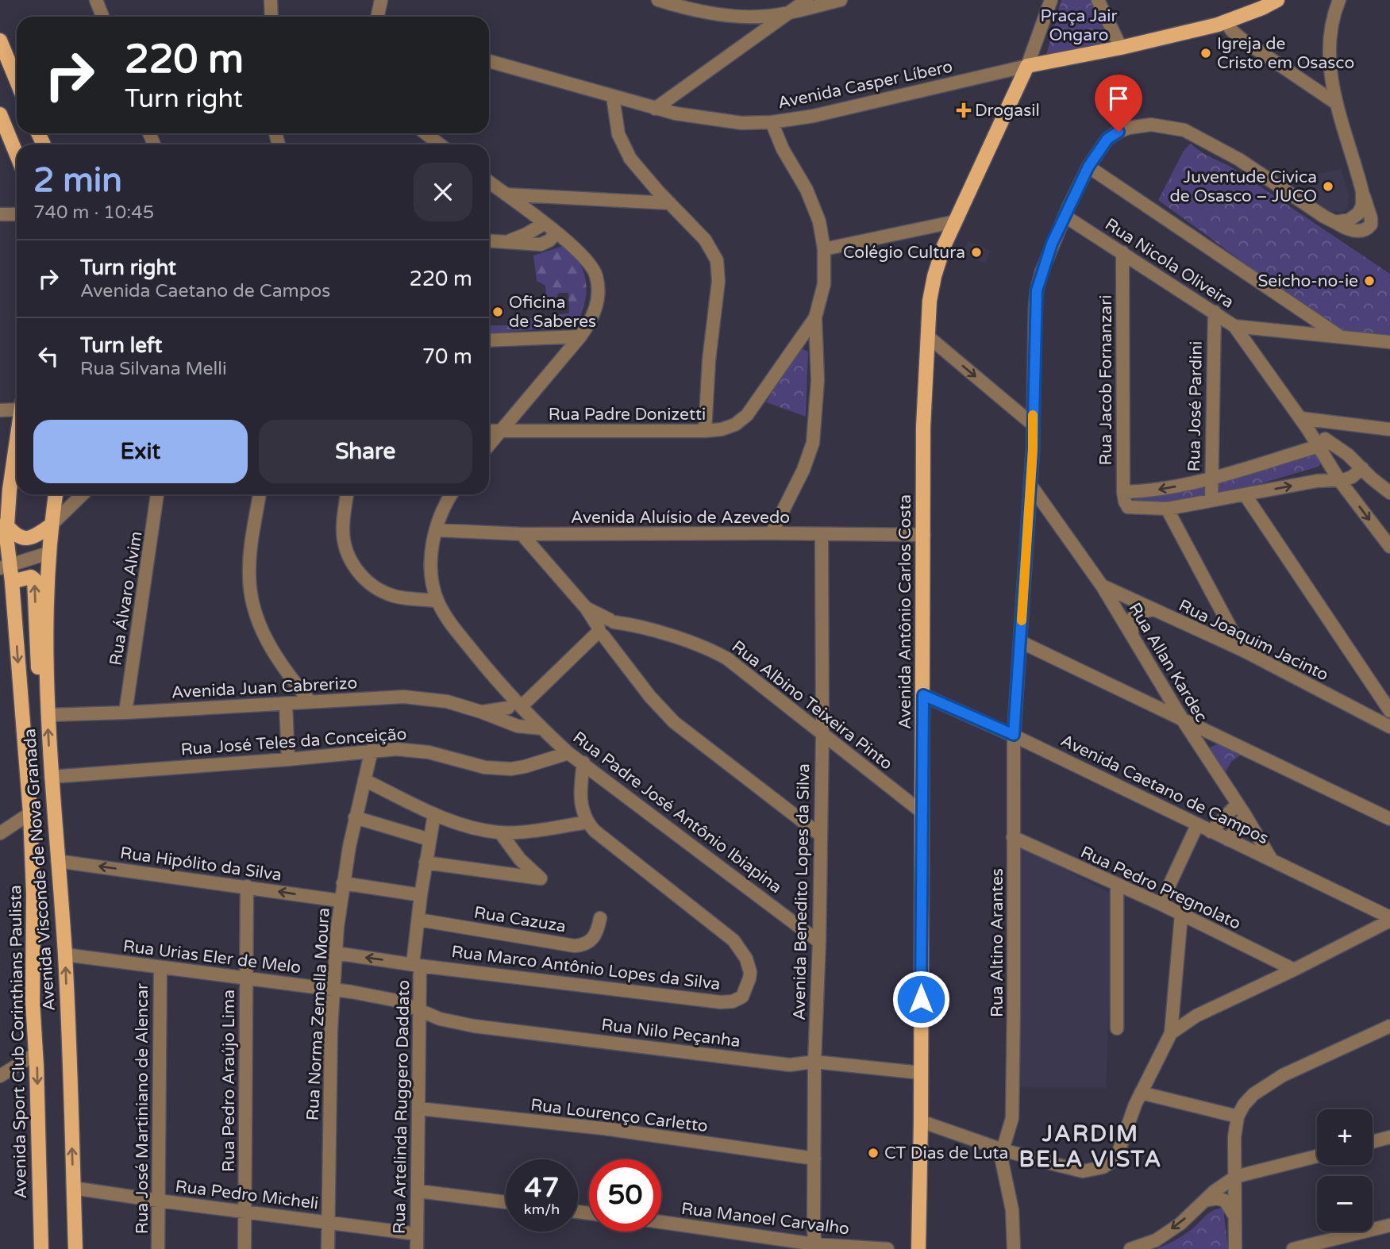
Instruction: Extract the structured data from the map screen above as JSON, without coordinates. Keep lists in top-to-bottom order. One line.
{"streets":{"main road":["Avenida Antônio Carlos Costa","Avenida Visconde de Nova Granada","Avenida Sport Club Corinthians Paulista"],"street":["Avenida Casper Líbero","Rua Nicola Oliveira","Rua Jacob Fornanzari","Rua José Pardini","Rua Padre Donizetti","Avenida Aluísio de Azevedo","Rua Álvaro Alvim","Rua Joaquim Jacinto","Rua Allan Kardec","Avenida Juan Cabrerizo","Rua Albino Teixeira Pinto","Rua José Teles da Conceição","Avenida Caetano de Campos","Rua Padre José Antônio Ibiapina","Rua Hipólito da Silva","Rua Pedro Pregnolato","Avenida Benedito Lopes da Silva","Rua Cazuza","Rua Altino Arantes","Rua Urias Eler de Melo","Rua Marco Antônio Lopes da Silva","Rua Norma Zemella Moura","Rua Nilo Peçanha","Rua Pedro Araújo Lima","Rua Artelinda Ruggero Daddato","Rua José Martiniano de Alencar","Rua Lourenço Carletto","Rua Pedro Micheli","Rua Manoel Carvalho"]},"crossings":[["Avenida Casper Líbero","Avenida Antônio Carlos Costa"],["Rua Nicola Oliveira","Rua Jacob Fornanzari"],["Rua Nicola Oliveira","Rua José Pardini"],["Rua Nicola Oliveira","Rua Altino Arantes"],["Avenida Aluísio de Azevedo","Avenida Antônio Carlos Costa"],["Avenida Aluísio de Azevedo","Avenida Benedito Lopes da Silva"],["Rua Álvaro Alvim","Avenida Juan Cabrerizo"],["Avenida Antônio Carlos Costa","Rua Albino Teixeira Pinto"],["Avenida Antônio Carlos Costa","Avenida Caetano de Campos"],["Avenida Antônio Carlos Costa","Rua Nilo Peçanha"],["Rua Joaquim Jacinto","Rua Allan Kardec"],["Rua Allan Kardec","Avenida Caetano de Campos"],["Rua Allan Kardec","Rua Altino Arantes"],["Avenida Juan Cabrerizo","Rua Padre José Antônio Ibiapina"],["Avenida Juan Cabrerizo","Avenida Visconde de Nova Granada"],["Rua Albino Teixeira Pinto","Avenida Benedito Lopes da Silva"],["Rua José Teles da Conceição","Rua Padre José Antônio Ibiapina"],["Rua José Teles da Conceição","Avenida Visconde de Nova Granada"],["Rua José Teles da Conceição","Rua Norma Zemella Moura"],["Avenida Caetano de Campos","Rua Altino Arantes"],["Rua Padre José Antônio Ibiapina","Avenida Benedito Lopes da Silva"],["Rua Hipólito da Silva","Avenida Visconde de Nova Granada"],["Rua Hipólito da Silva","Rua Norma Zemella Moura"],["Rua Hipólito da Silva","Rua Pedro Araújo Lima"],["Avenida Visconde de Nova Granada","Rua Urias Eler de Melo"],["Avenida Visconde de Nova Granada","Rua Pedro Micheli"],["Rua Pedro Pregnolato","Rua Altino Arantes"],["Avenida Benedito Lopes da Silva","Rua Nilo Peçanha"],["Avenida Benedito Lopes da Silva","Rua Lourenço Carletto"],["Avenida Benedito Lopes da Silva","Rua Manoel Carvalho"],["Rua Cazuza","Rua Artelinda Ruggero Daddato"],["Rua Urias Eler de Melo","Rua Norma Zemella Moura"],["Rua Urias Eler de Melo","Rua Nilo Peçanha"],["Rua Urias Eler de Melo","Rua Pedro Araújo Lima"],["Rua Urias Eler de Melo","Rua Artelinda Ruggero Daddato"],["Rua Urias Eler de Melo","Rua José Martiniano de Alencar"],["Rua Marco Antônio Lopes da Silva","Rua Artelinda Ruggero Daddato"],["Rua Norma Zemella Moura","Rua Pedro Micheli"],["Rua Nilo Peçanha","Rua Artelinda Ruggero Daddato"],["Rua Pedro Araújo Lima","Rua Pedro Micheli"],["Rua Artelinda Ruggero Daddato","Rua Lourenço Carletto"],["Rua Artelinda Ruggero Daddato","Rua Pedro Micheli"],["Rua José Martiniano de Alencar","Rua Pedro Micheli"]],"one_way":["Rua Hipólito da Silva","Avenida Visconde de Nova Granada","Avenida Sport Club Corinthians Paulista"],"districts":["JARDIM BELA VISTA"],"parks":["Praça Jair Ongaro"],"places":{"other":["Igreja de Cristo em Osasco","Juventude Civica de Osasco – JUCO","Colégio Cultura","Seicho-no-ie","Oficina de Saberes","CT Dias de Luta"],"health":["Drogasil"]},"page":{"turn":["220 m","Turn right"],"heading":["2 min","740 m · 10:45"],"list":[{"name":"Turn right","note":"Avenida Caetano de Campos","value":"220 m"},{"name":"Turn left","note":"Rua Silvana Melli","value":"70 m"}],"buttons":["Exit","Share"],"map_buttons":["+","−"],"speed":"47 km/h","limit":"50"}}
